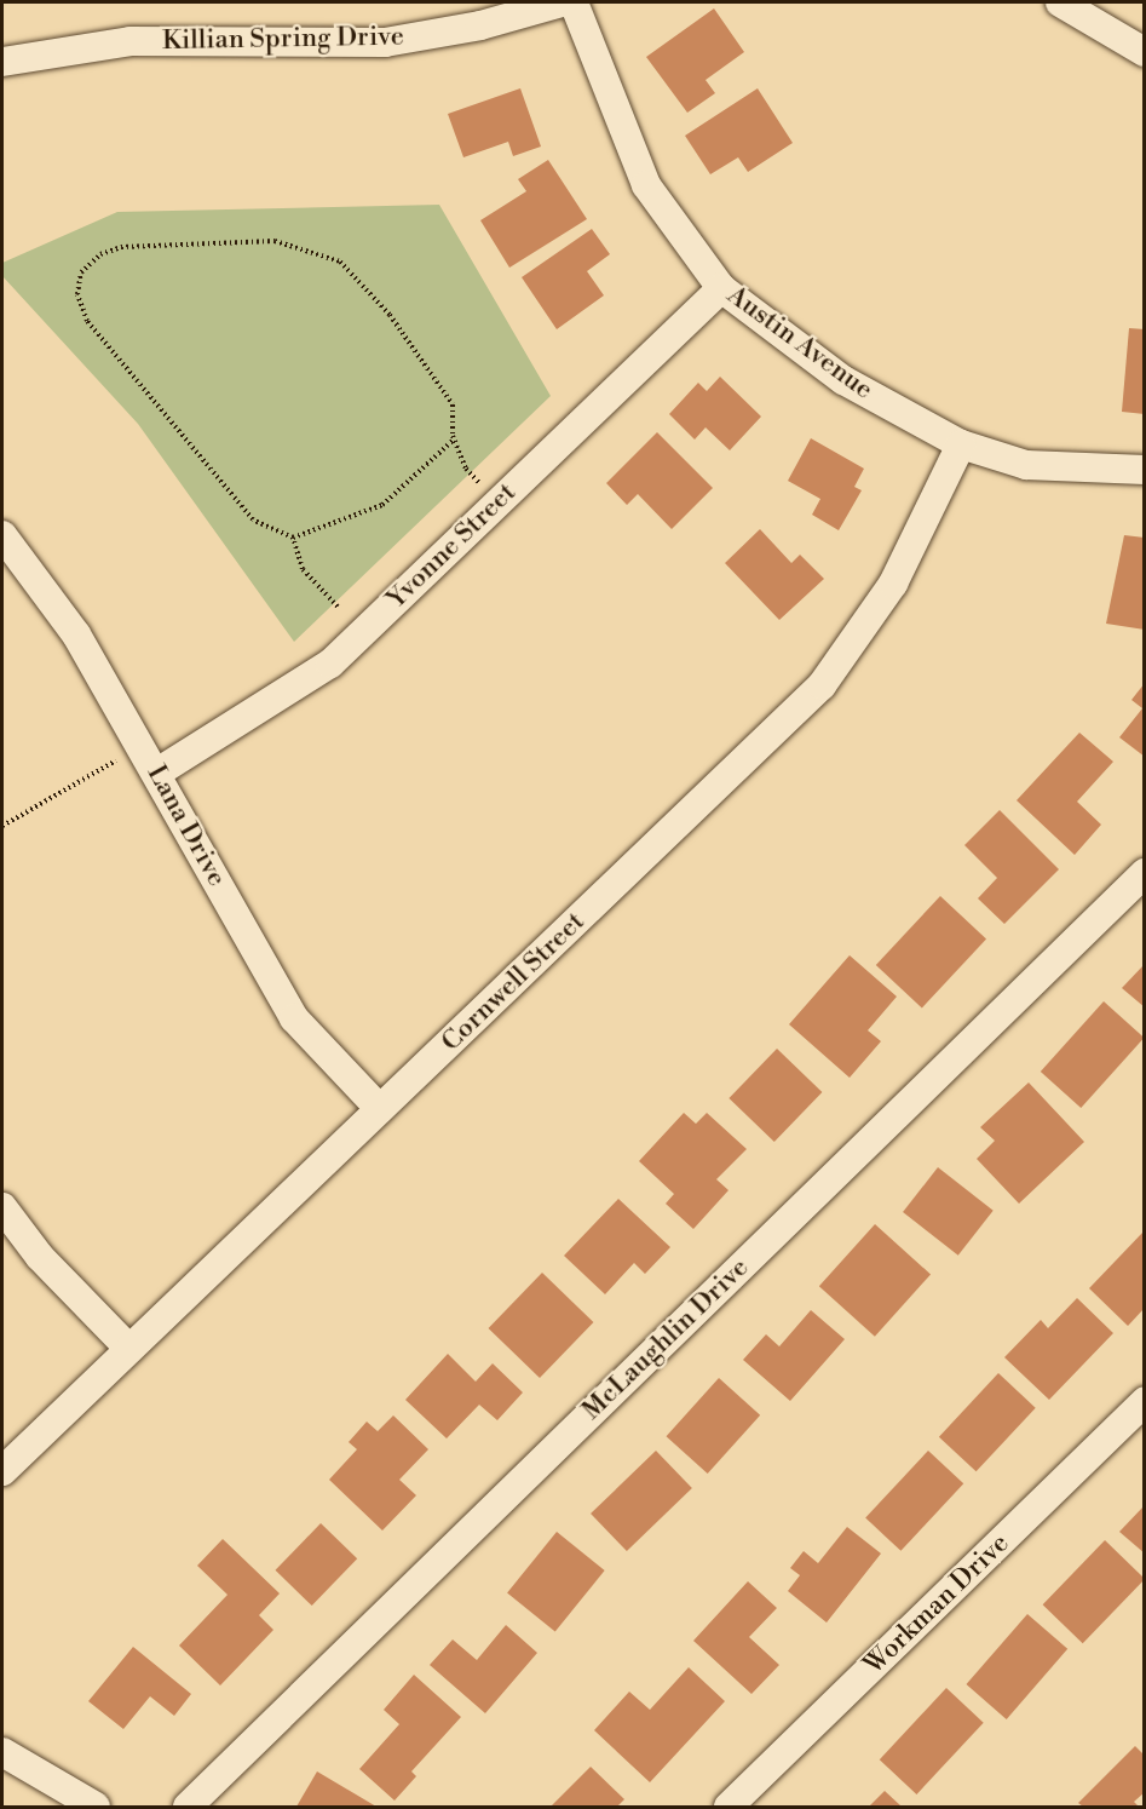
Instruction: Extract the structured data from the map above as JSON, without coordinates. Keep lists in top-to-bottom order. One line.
{"streets":{"street":["Killian Spring Drive","Austin Avenue","Yvonne Street","Lana Drive","Cornwell Street","McLaughlin Drive","Workman Drive"]},"crossings":[["Austin Avenue","Yvonne Street"],["Austin Avenue","Cornwell Street"],["Yvonne Street","Lana Drive"],["Lana Drive","Cornwell Street"]]}
